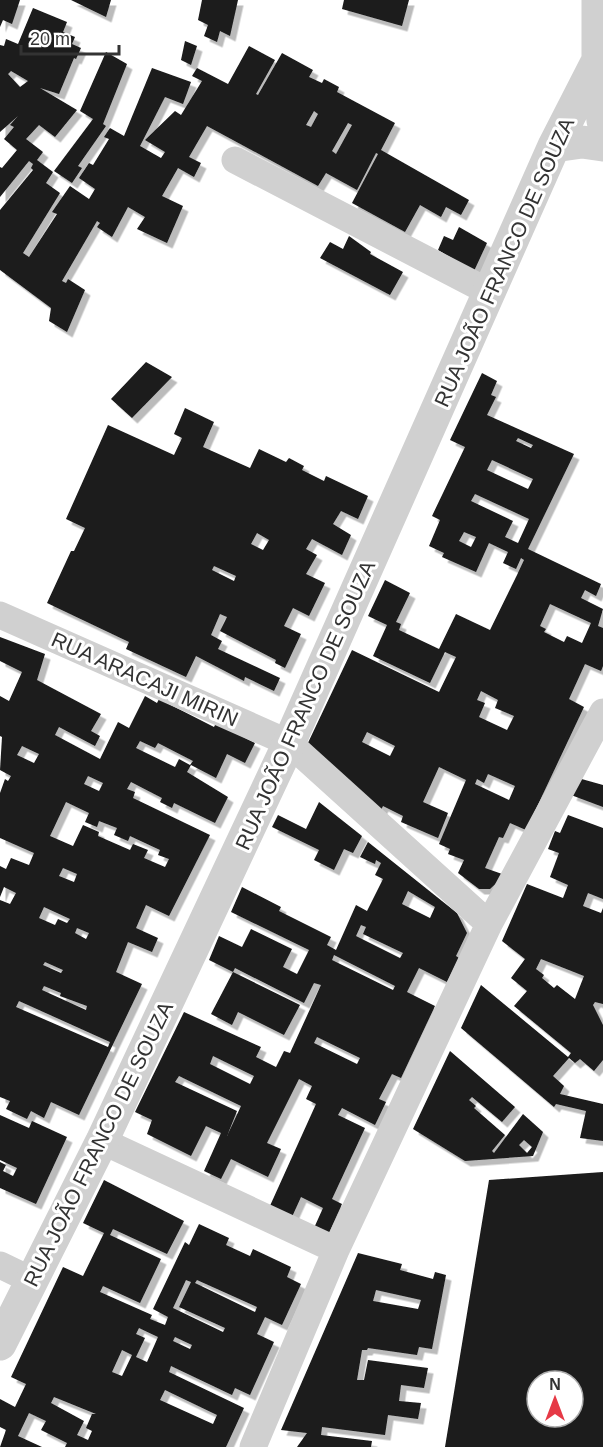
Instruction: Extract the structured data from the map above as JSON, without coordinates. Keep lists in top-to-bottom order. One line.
{"streets":{"street":["RUA JOÃO FRANCO DE SOUZA","RUA ARACAJI MIRIN"]},"crossings":[["RUA JOÃO FRANCO DE SOUZA","RUA ARACAJI MIRIN"]],"scale_bar":"20 m","north":"top"}
